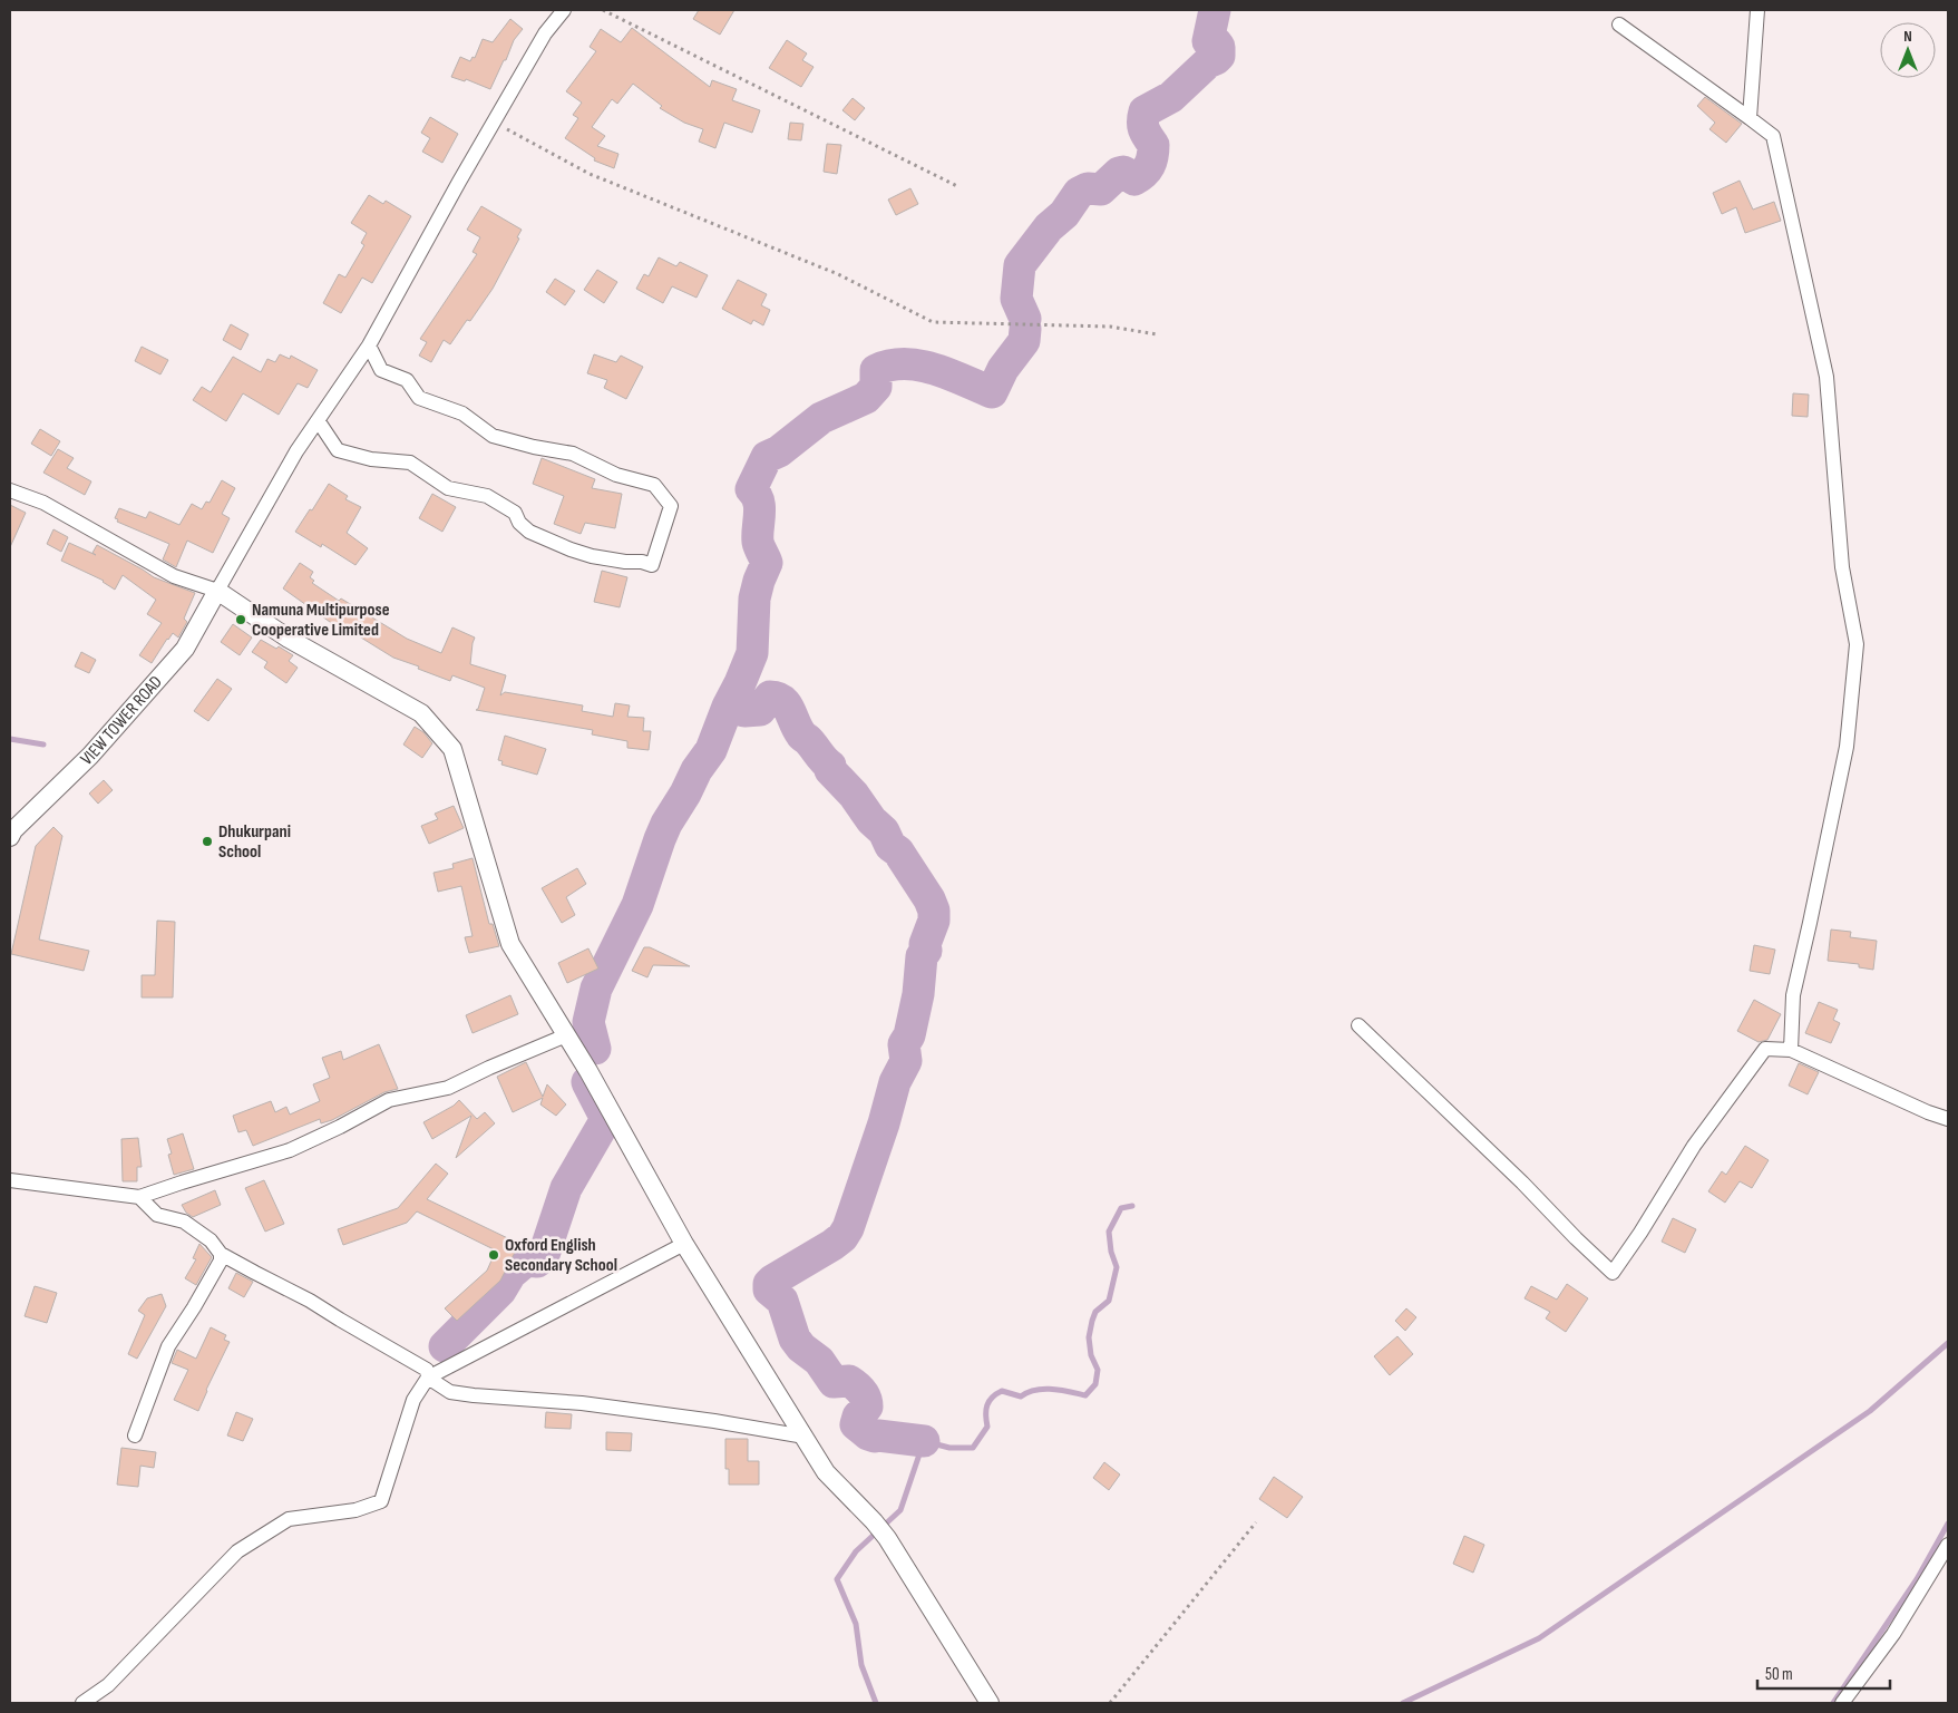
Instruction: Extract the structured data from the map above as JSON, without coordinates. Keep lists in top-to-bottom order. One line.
{"streets":{"street":["VIEW TOWER ROAD"]},"places":["Namuna Multipurpose Cooperative Limited","Dhukurpani School","Oxford English Secondary School"],"scale_bar":"50 m","north":"top"}
